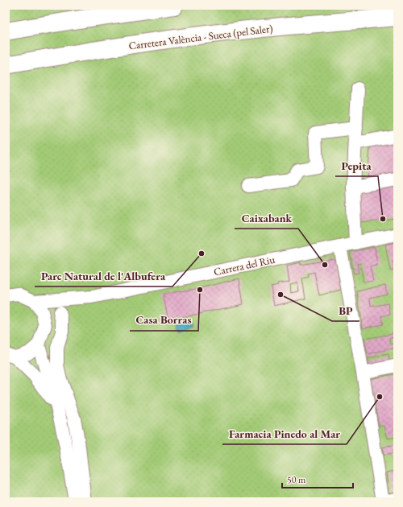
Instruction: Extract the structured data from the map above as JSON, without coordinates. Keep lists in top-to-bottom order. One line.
{"streets":{"highway":["Carretera València - Sueca (pel Saler)"],"street":["Carrera del Riu"]},"places":["Pepita","Parc Natural de l'Albufera","Caixabank","Casa Borras","BP","Farmacia Pinedo al Mar"],"scale_bar":"50 m"}
